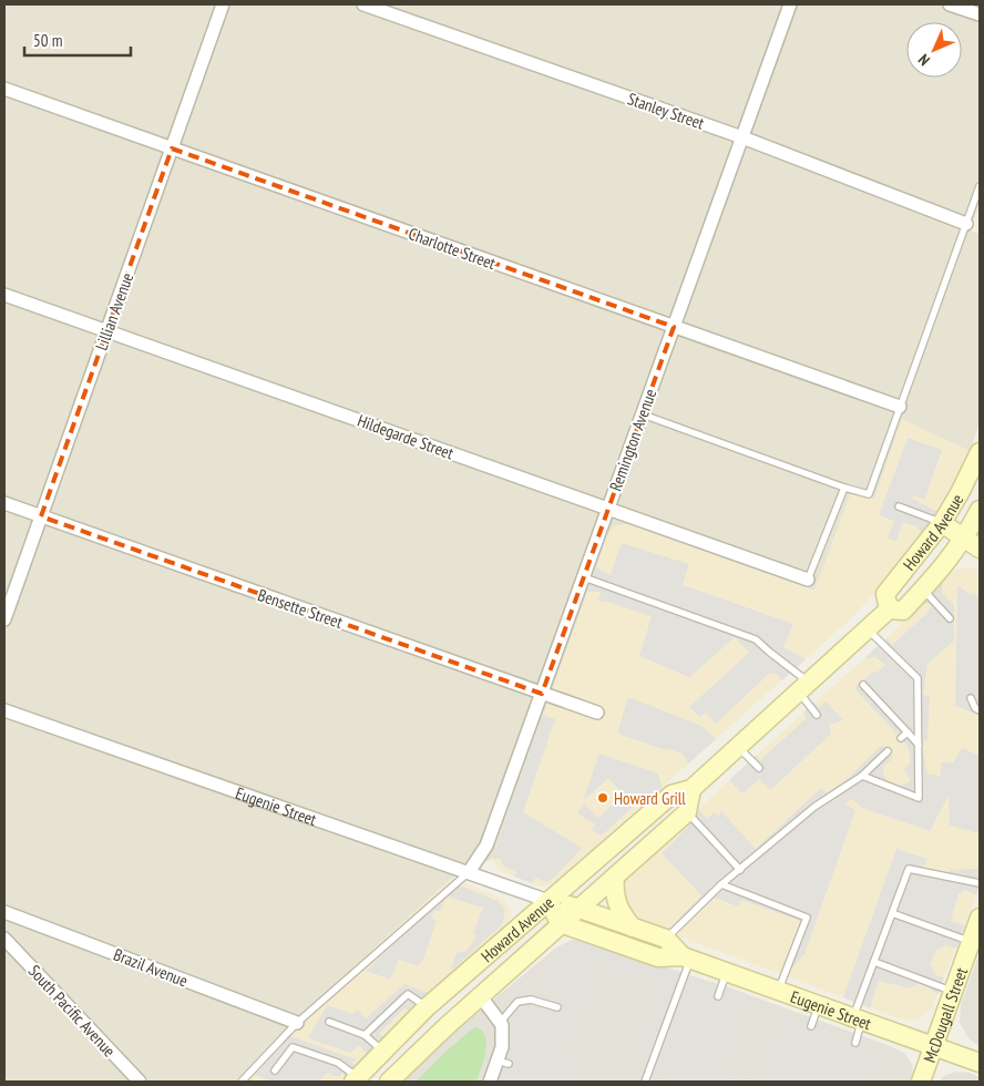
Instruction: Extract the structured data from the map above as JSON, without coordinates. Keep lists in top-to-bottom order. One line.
{"streets":{"main road":["Howard Avenue","Eugenie Street","McDougall Street"],"street":["Stanley Street","Charlotte Street","Lillian Avenue","Hildegarde Street","Remington Avenue","Bensette Street","Brazil Avenue","South Pacific Avenue"]},"crossings":[["Stanley Street","Remington Avenue"],["Charlotte Street","Lillian Avenue"],["Charlotte Street","Remington Avenue"],["Lillian Avenue","Hildegarde Street"],["Lillian Avenue","Bensette Street"],["Hildegarde Street","Remington Avenue"],["Remington Avenue","Bensette Street"],["Remington Avenue","Eugenie Street"],["Howard Avenue","Eugenie Street"],["Eugenie Street","McDougall Street"]],"places":["Howard Grill"],"scale_bar":"50 m","north":"bottom left"}
